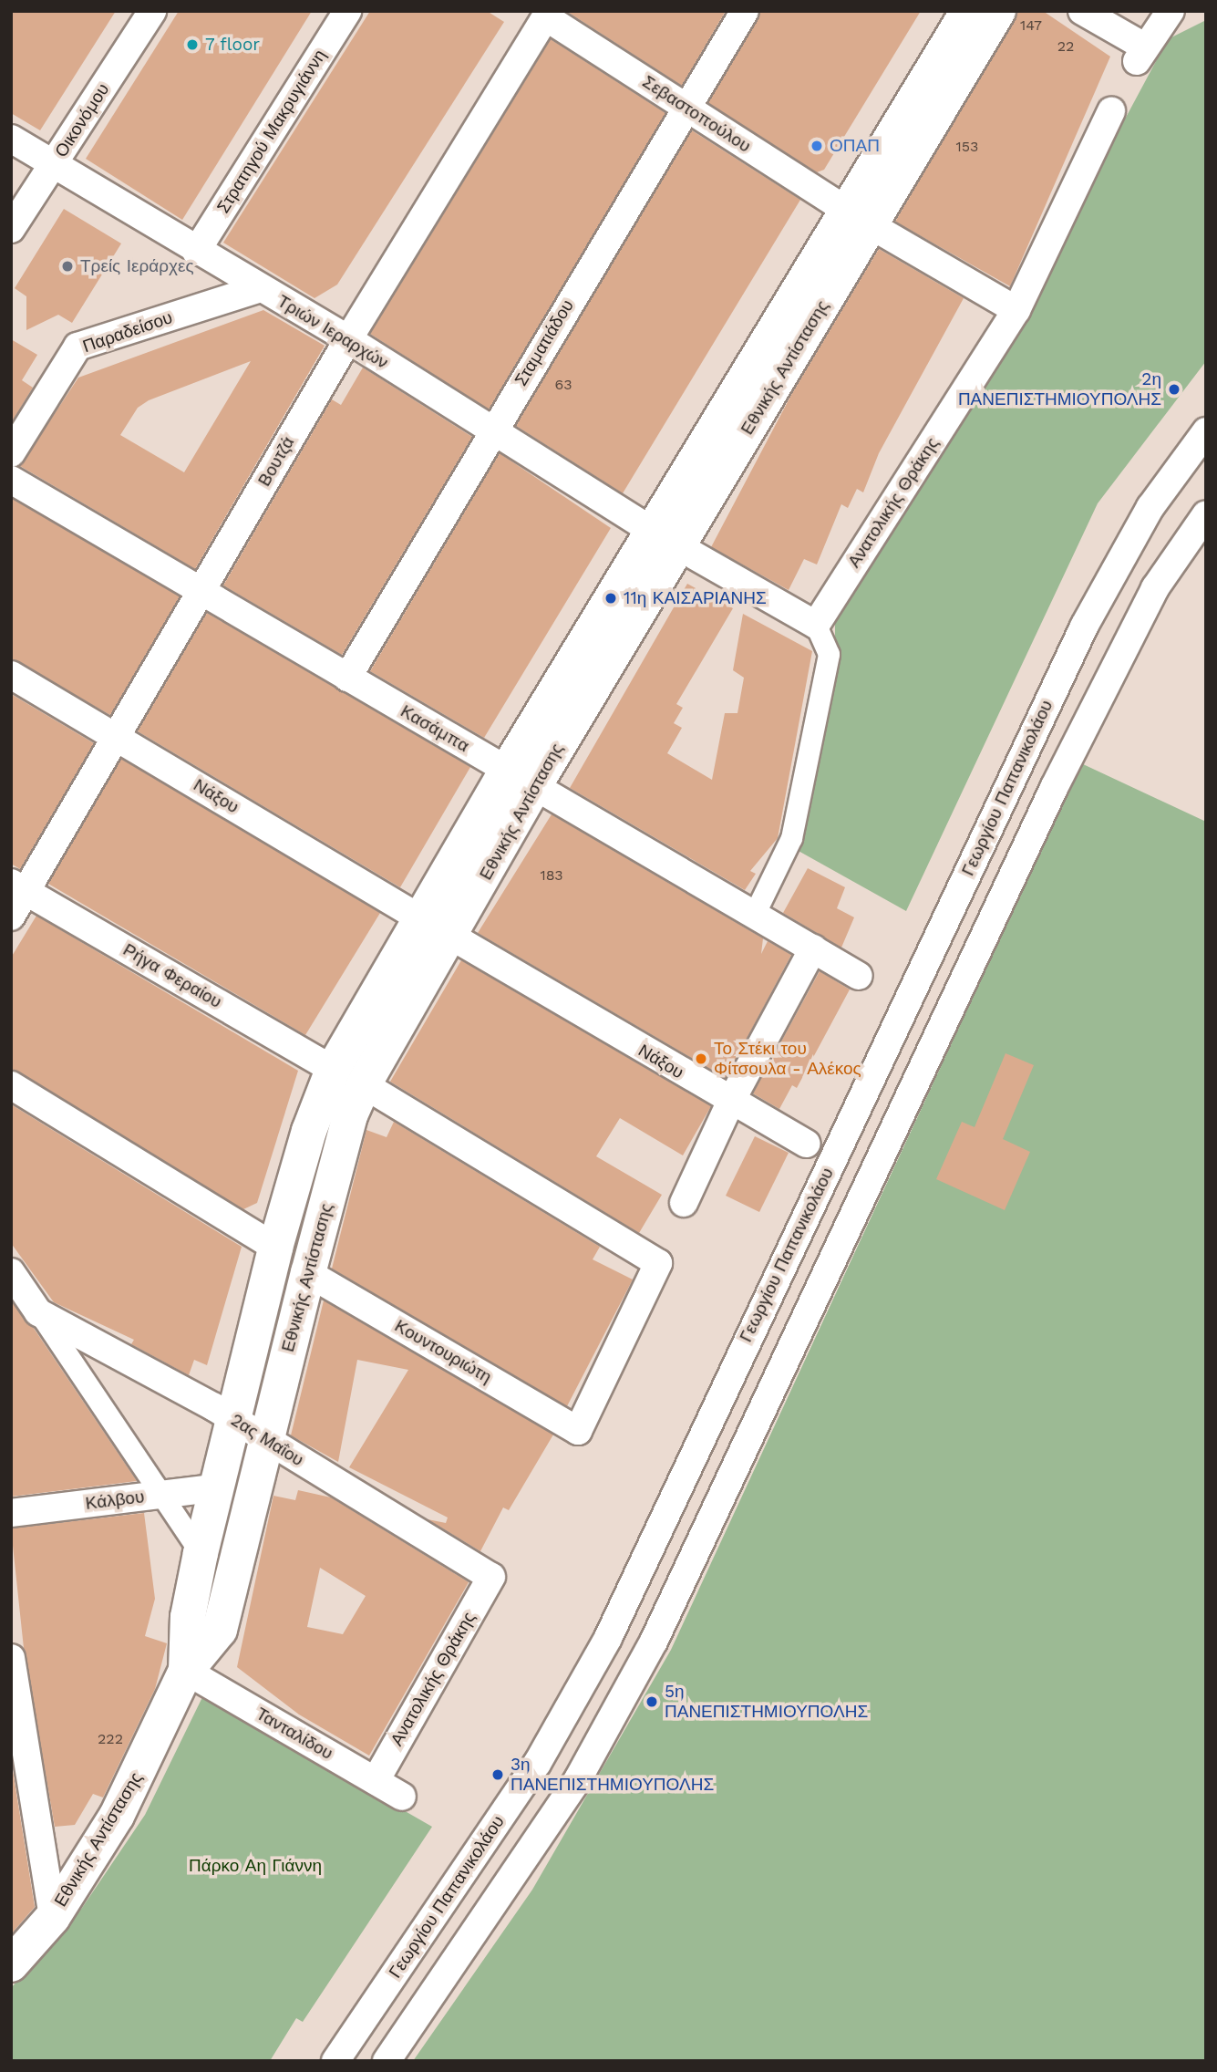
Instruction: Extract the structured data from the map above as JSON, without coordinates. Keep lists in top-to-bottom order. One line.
{"streets":{"main road":["Εθνικής Αντίστασης"],"street":["Σεβαστοπούλου","Οικονόμου","Στρατηγού Μακρυγιάννη","Παραδείσου","Τριών Ιεραρχών","Σταματιάδου","Βουτζά","Ανατολικής Θράκης","Κασάμπα","Γεωργίου Παπανικολάου","Νάξου","Ρήγα Φεραίου","Κουντουριώτη","2ας Μαΐου","Κάλβου","Τανταλίδου"]},"crossings":[["Σεβαστοπούλου","Σταματιάδου"],["Σεβαστοπούλου","Εθνικής Αντίστασης"],["Σεβαστοπούλου","Βουτζά"],["Σεβαστοπούλου","Ανατολικής Θράκης"],["Οικονόμου","Τριών Ιεραρχών"],["Στρατηγού Μακρυγιάννη","Τριών Ιεραρχών"],["Παραδείσου","Τριών Ιεραρχών"],["Τριών Ιεραρχών","Σταματιάδου"],["Τριών Ιεραρχών","Εθνικής Αντίστασης"],["Τριών Ιεραρχών","Βουτζά"],["Τριών Ιεραρχών","Ανατολικής Θράκης"],["Σταματιάδου","Κασάμπα"],["Εθνικής Αντίστασης","Κασάμπα"],["Εθνικής Αντίστασης","Νάξου"],["Εθνικής Αντίστασης","Ρήγα Φεραίου"],["Εθνικής Αντίστασης","Κουντουριώτη"],["Εθνικής Αντίστασης","2ας Μαΐου"],["Εθνικής Αντίστασης","Κάλβου"],["Εθνικής Αντίστασης","Τανταλίδου"],["Βουτζά","Κασάμπα"],["Βουτζά","Νάξου"],["Βουτζά","Ρήγα Φεραίου"],["Ανατολικής Θράκης","2ας Μαΐου"],["Ανατολικής Θράκης","Τανταλίδου"],["2ας Μαΐου","Κάλβου"]],"parks":["Πάρκο Αη Γιάννη"],"places":["7 floor","ΟΠΑΠ","Τρείς Ιεράρχες","2η ΠΑΝΕΠΙΣΤΗΜΙΟΥΠΟΛΗΣ","11η ΚΑΙΣΑΡΙΑΝΗΣ","Το Στέκι του Φίτσουλα - Αλέκος","5η ΠΑΝΕΠΙΣΤΗΜΙΟΥΠΟΛΗΣ","3η ΠΑΝΕΠΙΣΤΗΜΙΟΥΠΟΛΗΣ"],"house_numbers":["147","22","153","63","183","222"]}
